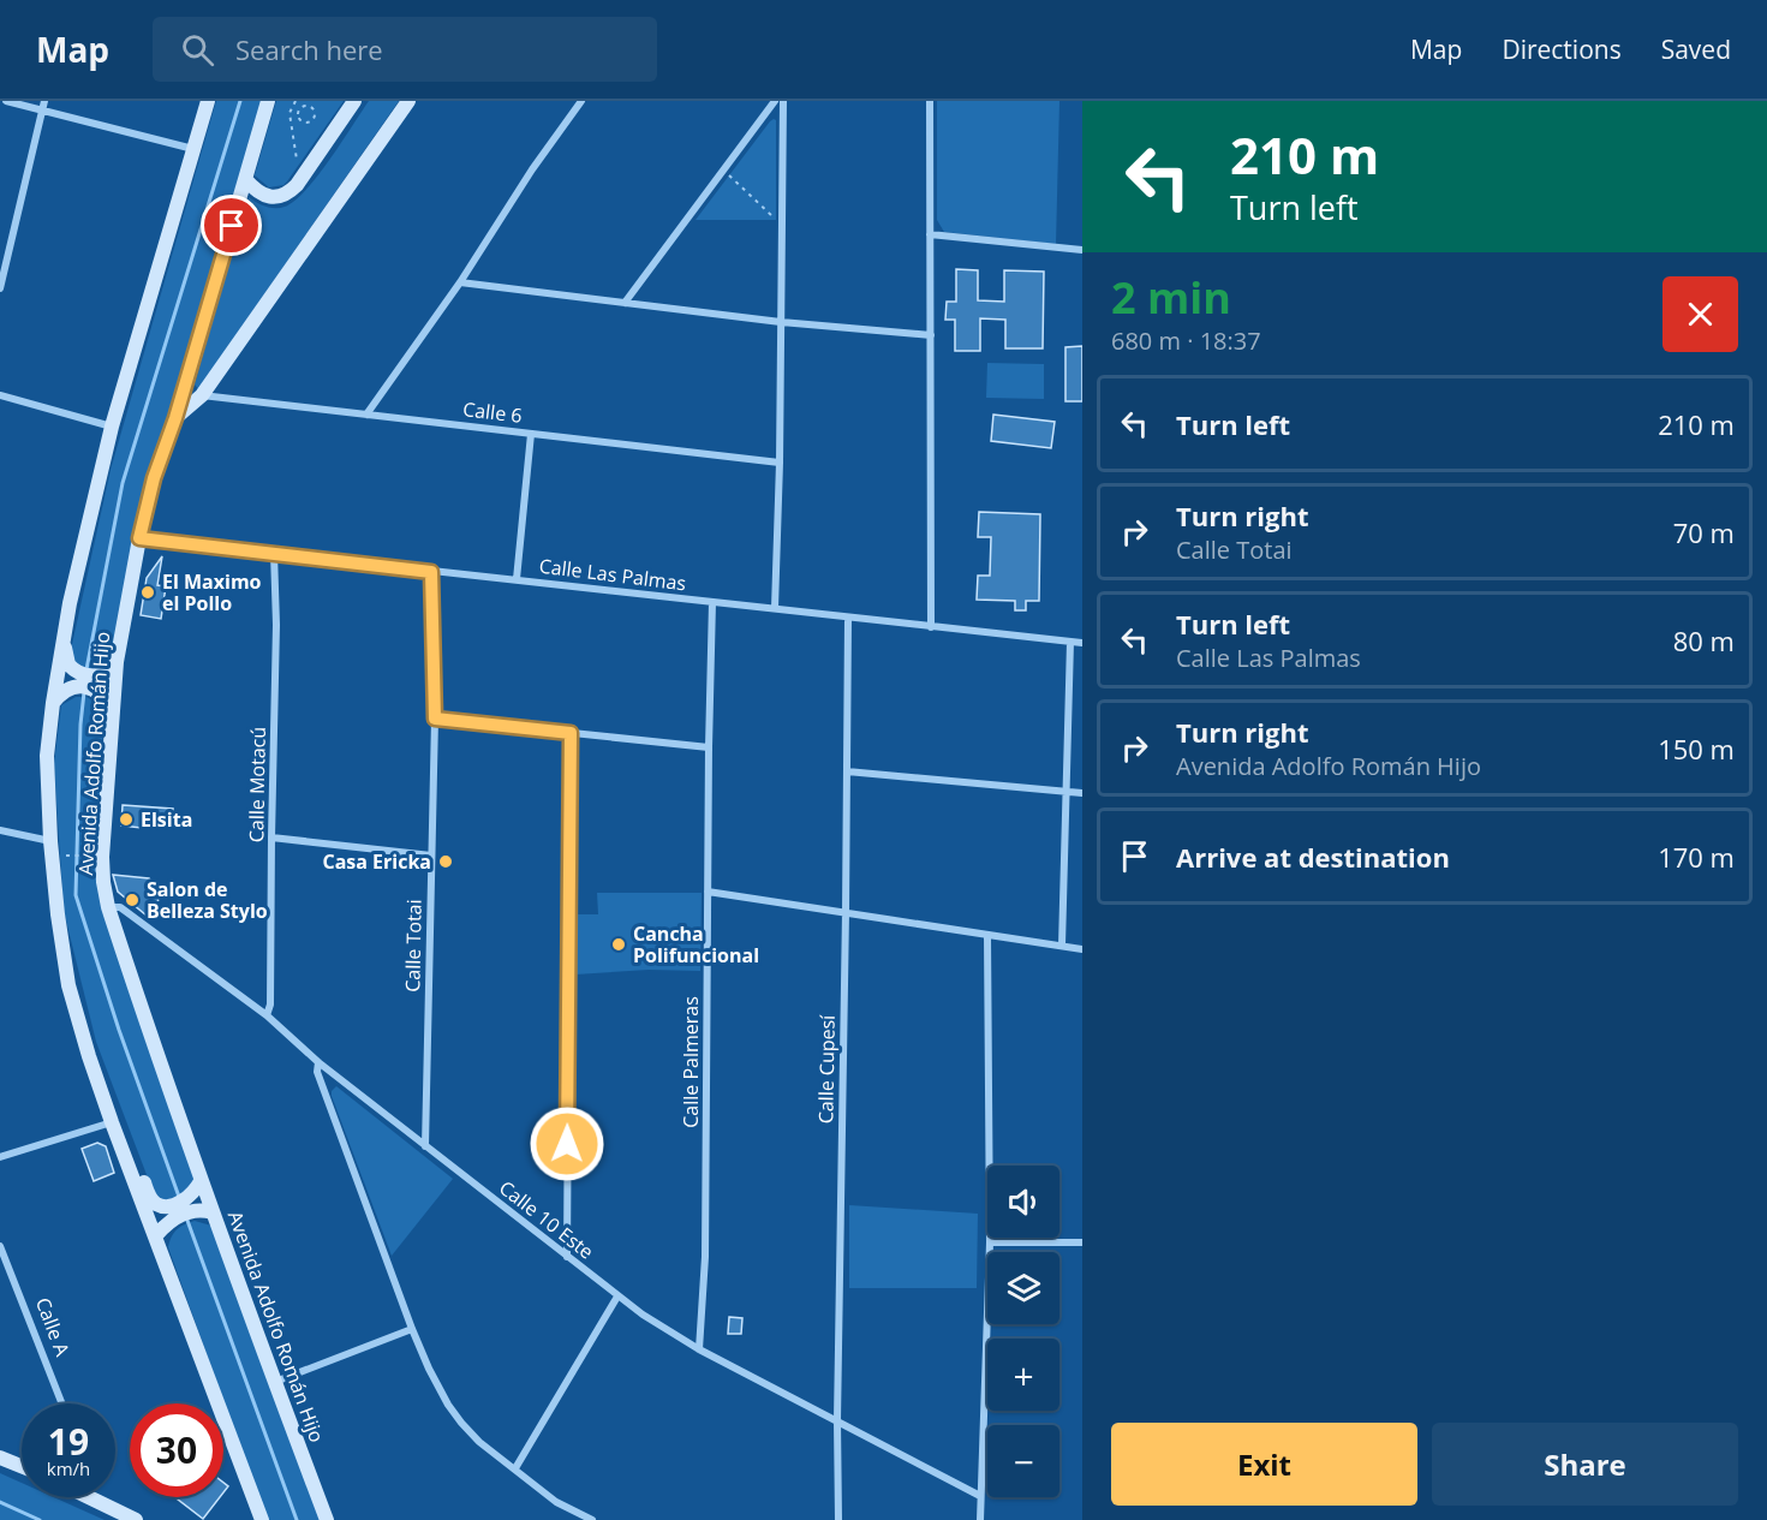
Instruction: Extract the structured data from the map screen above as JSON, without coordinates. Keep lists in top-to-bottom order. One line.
{"streets":{"main road":["Avenida Adolfo Román Hijo"],"street":["Calle 6","Calle Las Palmas","Calle Motacú","Calle Totai","Calle Palmeras","Calle Cupesí","Calle 10 Este","Calle A"]},"crossings":[["Calle Las Palmas","Avenida Adolfo Román Hijo"],["Calle Las Palmas","Calle Motacú"],["Calle Las Palmas","Calle Totai"],["Calle Las Palmas","Calle Palmeras"],["Calle Las Palmas","Calle Cupesí"],["Avenida Adolfo Román Hijo","Calle 10 Este"],["Calle Motacú","Calle 10 Este"],["Calle Totai","Calle 10 Este"],["Calle Palmeras","Calle 10 Este"],["Calle Cupesí","Calle 10 Este"]],"places":["El Maximo el Pollo","Elsita","Casa Ericka","Salon de Belleza Stylo","Cancha Polifuncional"],"page":{"header":"Map","search":"Search here","nav":["Map","Directions","Saved"],"turn":["210 m","Turn left"],"heading":["2 min","680 m · 18:37"],"list":[{"name":"Turn left","value":"210 m"},{"name":"Turn right","note":"Calle Totai","value":"70 m"},{"name":"Turn left","note":"Calle Las Palmas","value":"80 m"},{"name":"Turn right","note":"Avenida Adolfo Román Hijo","value":"150 m"},{"name":"Arrive at destination","value":"170 m"}],"map_buttons":["+","−"],"speed":"19 km/h","limit":"30","buttons":["Exit","Share"]}}
